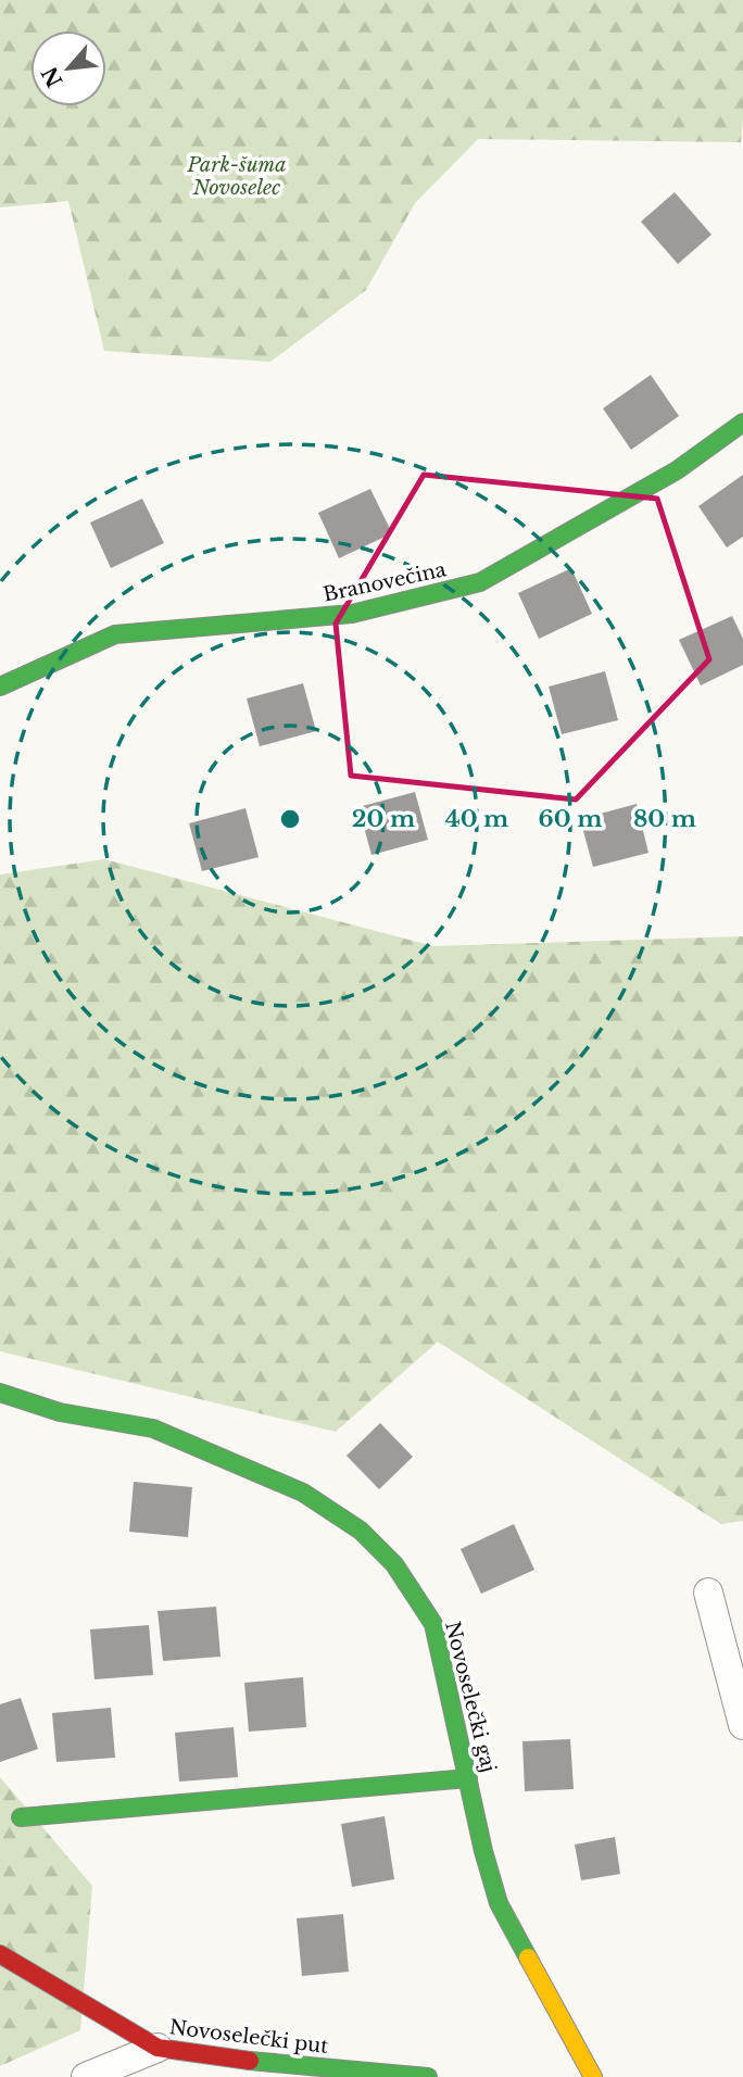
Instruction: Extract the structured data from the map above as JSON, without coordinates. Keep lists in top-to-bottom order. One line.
{"streets":{"street":["Branovečina","Novoselečki gaj","Novoselečki put"]},"parks":["Park-šuma Novoselec"],"north":"bottom left","rings":["20 m","40 m","60 m","80 m"]}
